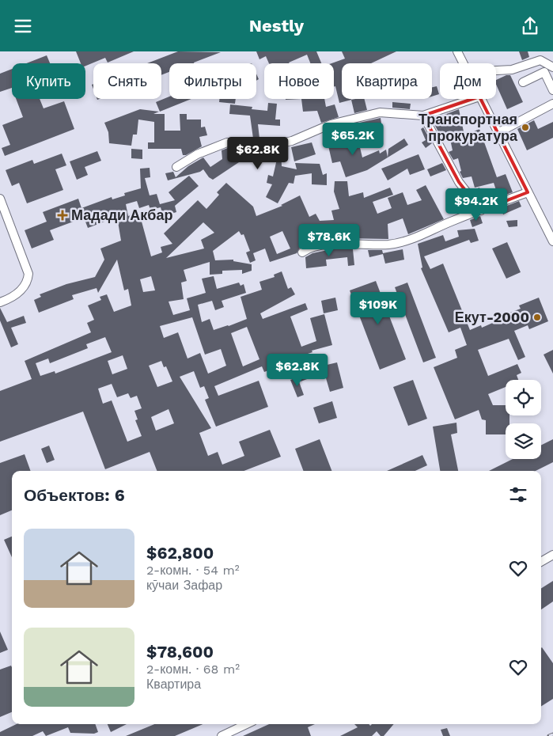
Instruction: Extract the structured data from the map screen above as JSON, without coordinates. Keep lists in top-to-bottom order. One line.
{"places":{"other":["Транспортная прокуратура","Екут-2000"],"health":["Мадади Акбар"]},"page":{"header":"Nestly","chip":["Купить","Снять","Фильтры","Новое","Квартира","Дом"],"price":["$65.2K","$62.8K","$94.2K","$78.6K","$109K","$62.8K"],"heading":"Объектов: 6","list":[{"name":"$62,800","note":"2-комн. · 54 m² · кӯчаи Зафар"},{"name":"$78,600","note":"2-комн. · 68 m² · Квартира"}]}}
